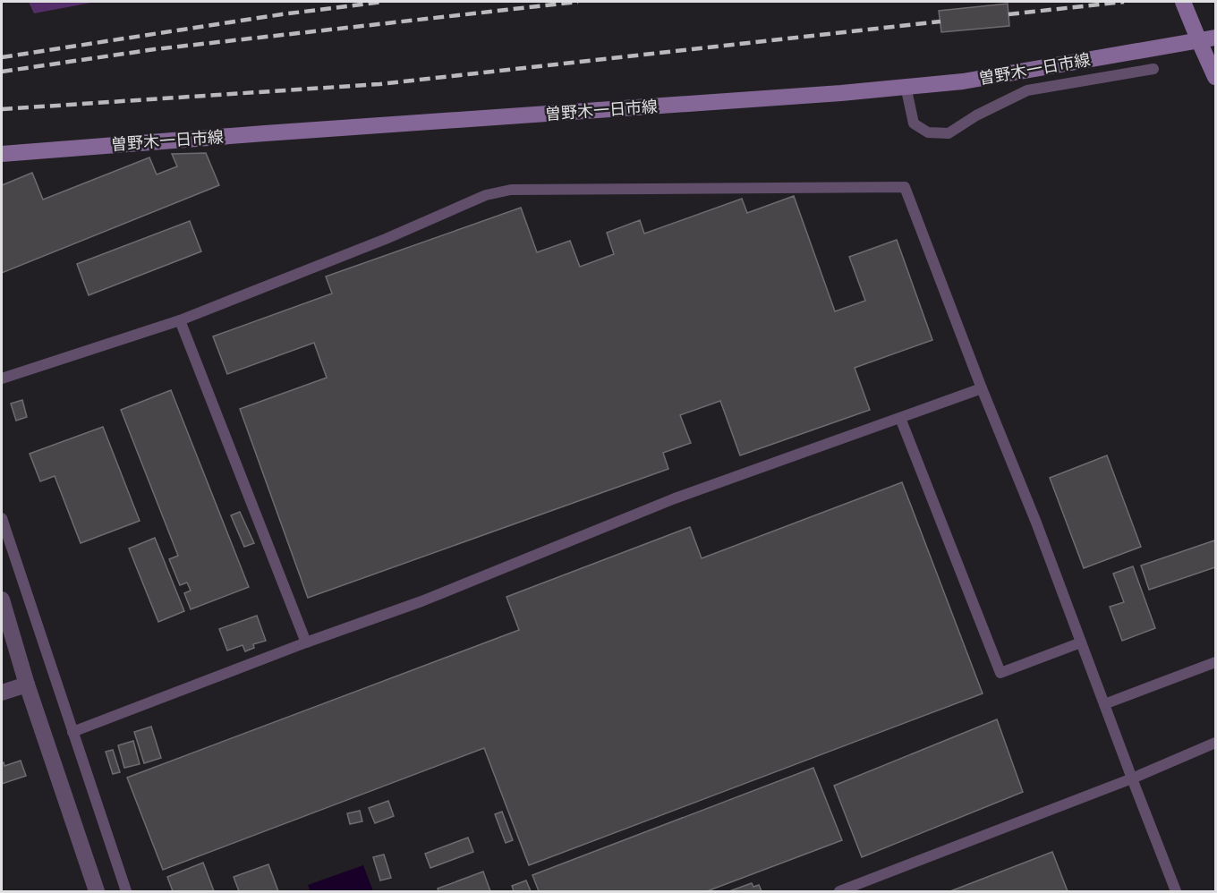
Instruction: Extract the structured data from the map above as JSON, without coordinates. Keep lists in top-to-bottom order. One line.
{"streets":{"main road":["曽野木一日市線"]}}
